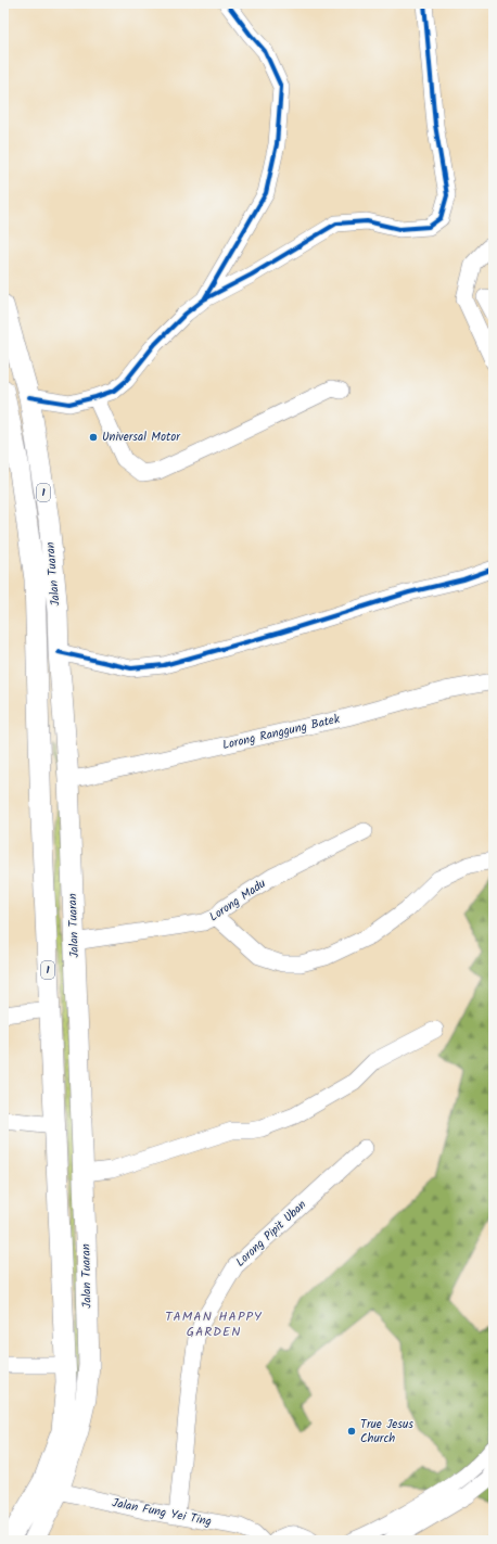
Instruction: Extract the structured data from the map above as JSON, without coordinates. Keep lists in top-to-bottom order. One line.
{"streets":{"main road":["1","Jalan Tuaran"],"street":["Lorong Ranggung Batek","Lorong Madu","Lorong Pipit Uban","Jalan Fung Yei Ting"]},"crossings":[["Jalan Tuaran","Lorong Ranggung Batek"],["Jalan Tuaran","Lorong Madu"],["Jalan Tuaran","Jalan Fung Yei Ting"],["Lorong Pipit Uban","Jalan Fung Yei Ting"]],"districts":["TAMAN HAPPY GARDEN"],"places":["Universal Motor","True Jesus Church"]}
